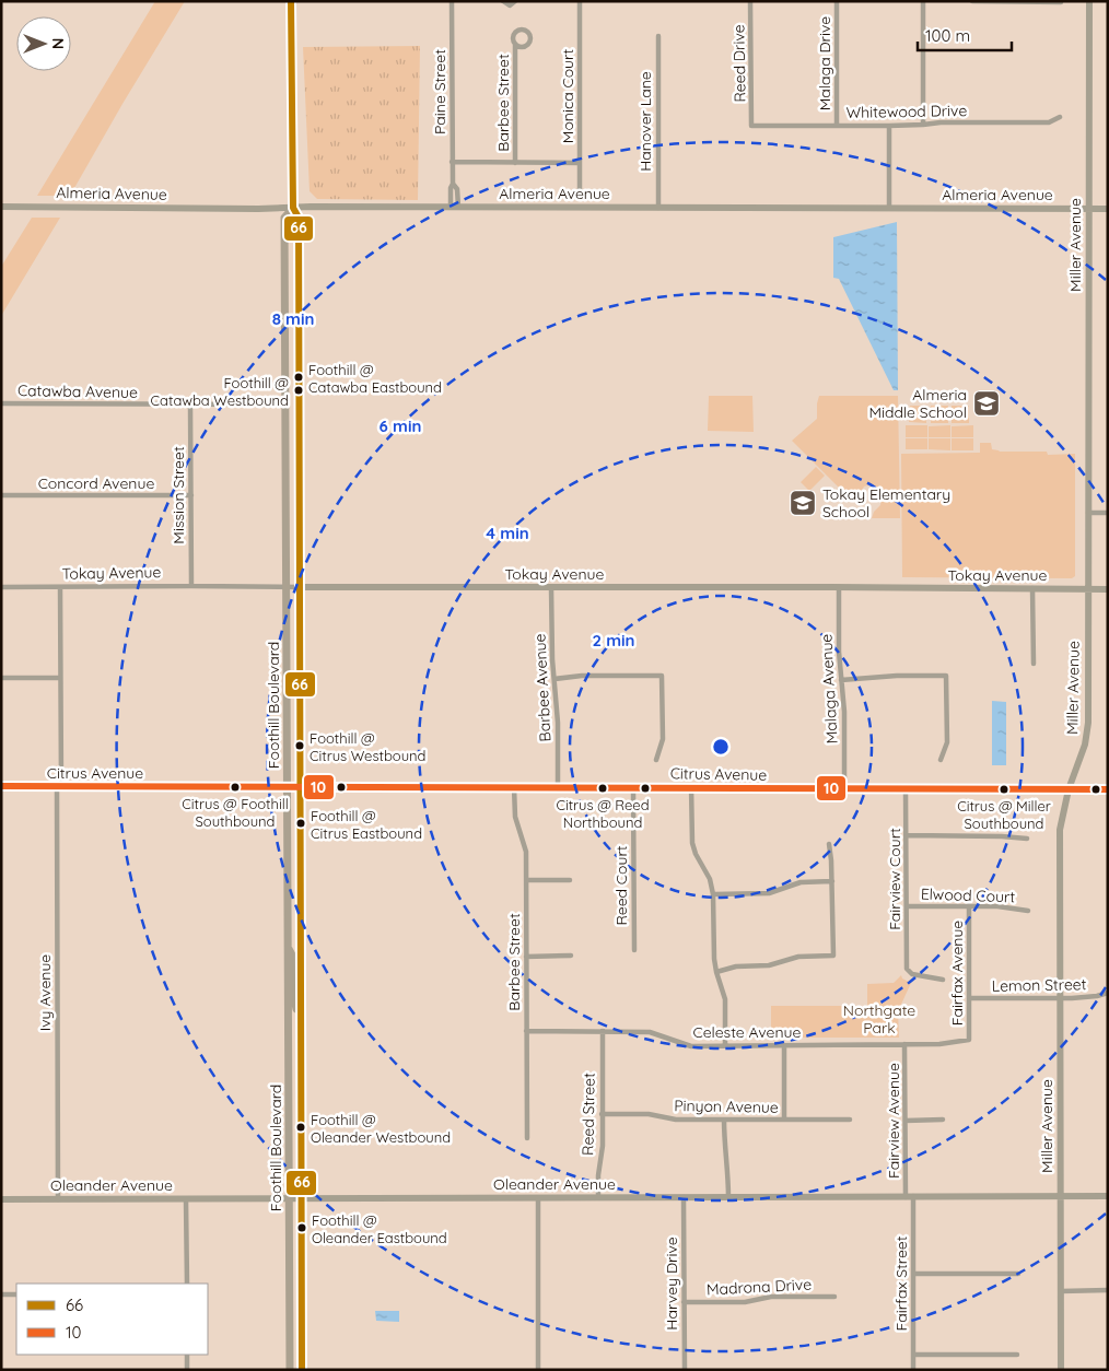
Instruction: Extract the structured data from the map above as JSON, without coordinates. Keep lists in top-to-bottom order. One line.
{"streets":{"main road":["Foothill Boulevard"],"street":["Reed Drive","Malaga Drive","Paine Street","Monica Court","Barbee Street","Whitewood Drive","Hanover Lane","Almeria Avenue","Miller Avenue","Catawba Avenue","Concord Avenue","Mission Street","Tokay Avenue","Barbee Avenue","Malaga Avenue","Citrus Avenue","Fairview Court","Reed Court","Elwood Court","Fairfax Avenue","Lemon Street","Ivy Avenue","Celeste Avenue","Pinyon Avenue","Reed Street","Fairview Avenue","Oleander Avenue","Harvey Drive","Fairfax Street","Madrona Drive"]},"crossings":[["Reed Drive","Whitewood Drive"],["Malaga Drive","Whitewood Drive"],["Paine Street","Almeria Avenue"],["Barbee Street","Citrus Avenue"],["Barbee Street","Celeste Avenue"],["Hanover Lane","Almeria Avenue"],["Almeria Avenue","Miller Avenue"],["Almeria Avenue","Foothill Boulevard"],["Miller Avenue","Tokay Avenue"],["Miller Avenue","Citrus Avenue"],["Miller Avenue","Lemon Street"],["Miller Avenue","Oleander Avenue"],["Catawba Avenue","Mission Street"],["Catawba Avenue","Foothill Boulevard"],["Concord Avenue","Mission Street"],["Mission Street","Tokay Avenue"],["Tokay Avenue","Barbee Avenue"],["Tokay Avenue","Malaga Avenue"],["Tokay Avenue","Foothill Boulevard"],["Tokay Avenue","Ivy Avenue"],["Barbee Avenue","Citrus Avenue"],["Malaga Avenue","Citrus Avenue"],["Foothill Boulevard","Citrus Avenue"],["Foothill Boulevard","Oleander Avenue"],["Citrus Avenue","Fairview Court"],["Citrus Avenue","Reed Court"],["Citrus Avenue","Ivy Avenue"],["Fairview Court","Elwood Court"],["Elwood Court","Fairfax Avenue"],["Fairfax Avenue","Lemon Street"],["Fairfax Avenue","Celeste Avenue"],["Ivy Avenue","Oleander Avenue"],["Celeste Avenue","Reed Street"],["Celeste Avenue","Fairview Avenue"],["Pinyon Avenue","Reed Street"],["Reed Street","Oleander Avenue"],["Fairview Avenue","Oleander Avenue"],["Fairview Avenue","Fairfax Street"],["Oleander Avenue","Harvey Drive"],["Oleander Avenue","Fairfax Street"],["Harvey Drive","Madrona Drive"]],"parks":["Northgate Park"],"places":{"other":["Foothill @ Catawba Eastbound","Foothill @ Catawba Westbound","Foothill @ Citrus Westbound","Citrus @ Foothill Southbound","Citrus @ Reed Northbound","Citrus @ Miller Southbound","Foothill @ Citrus Eastbound","Foothill @ Oleander Westbound","Foothill @ Oleander Eastbound"],"school or university":["Almeria Middle School","Tokay Elementary School"]},"lines":["transit line 66","transit line 10"],"legend":["66","10"],"scale_bar":"100 m","north":"right","rings":["8 min","6 min","4 min","2 min"]}
